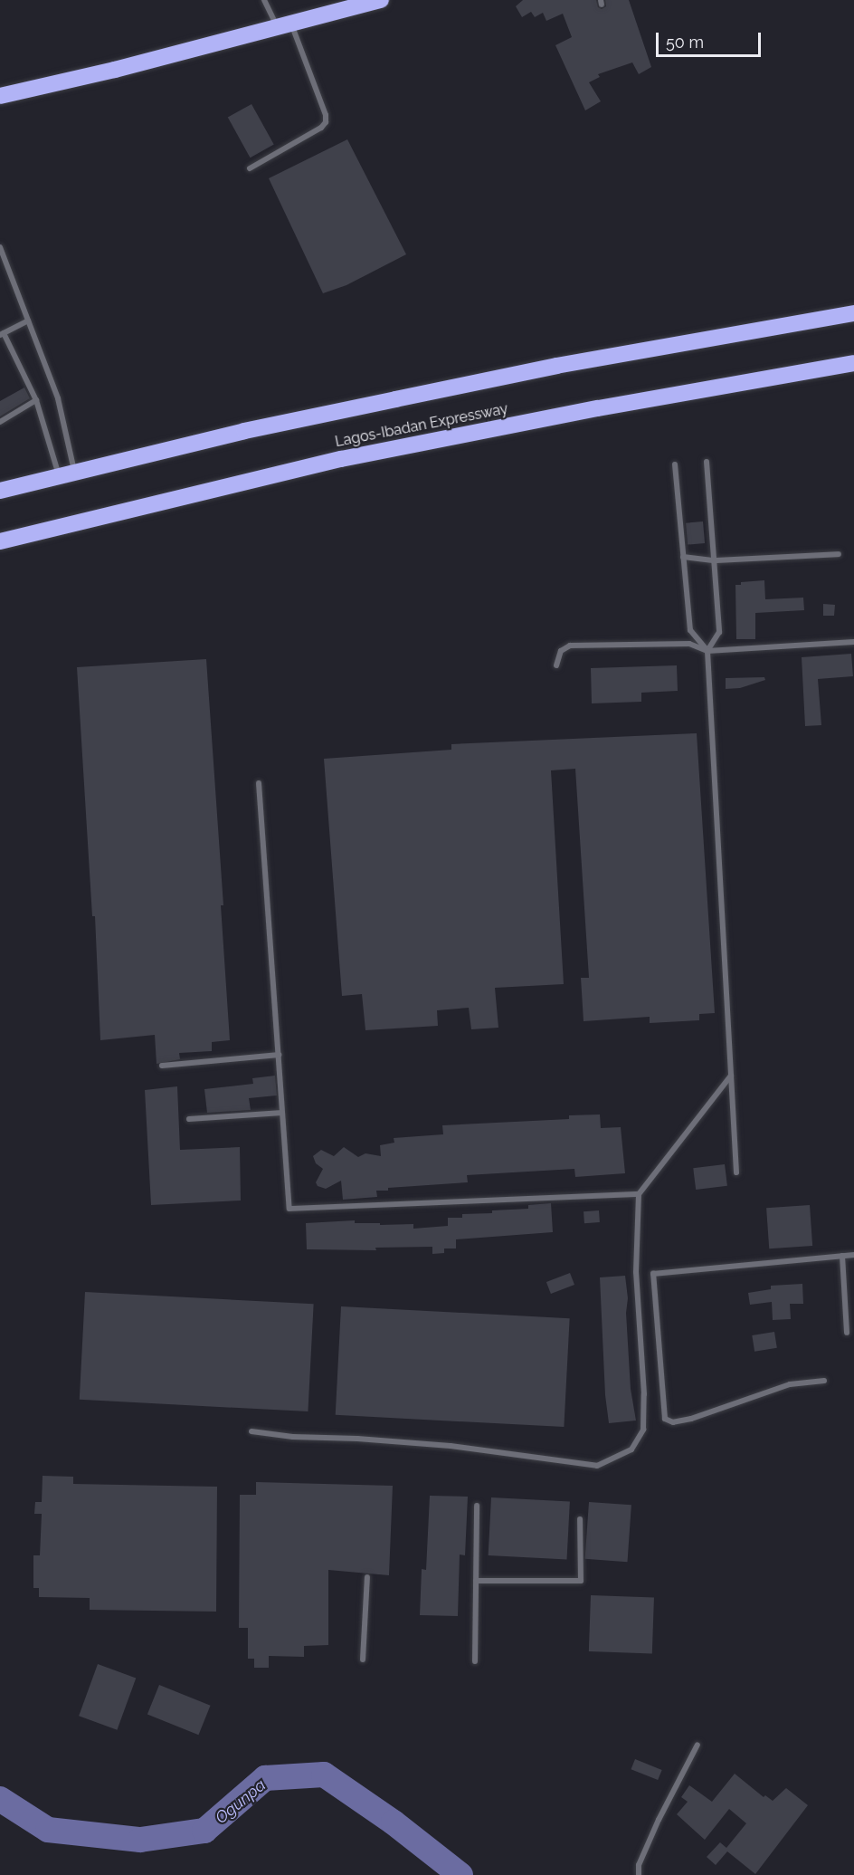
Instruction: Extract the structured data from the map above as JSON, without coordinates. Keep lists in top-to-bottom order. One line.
{"streets":{"highway":["Lagos-Ibadan Expressway"]},"water":["Ogunpa"],"scale_bar":"50 m"}
